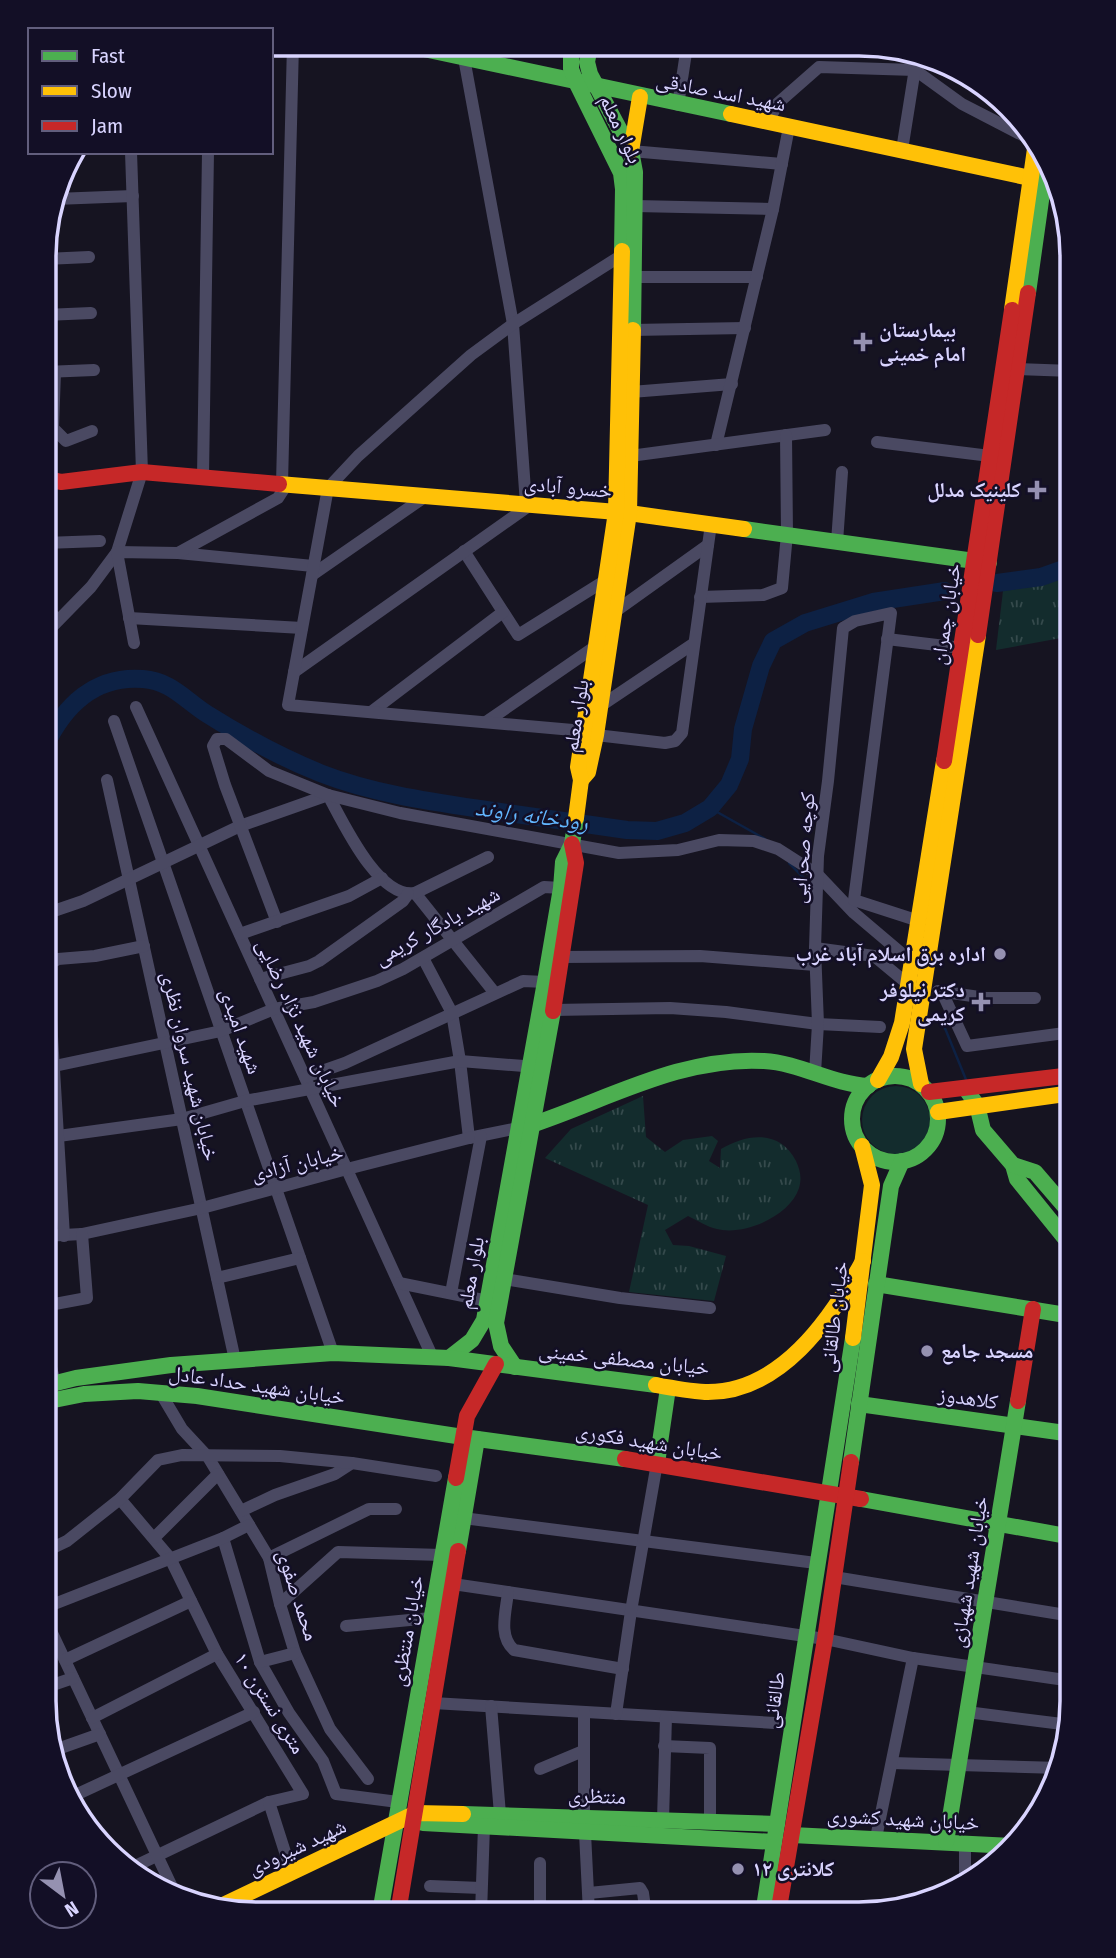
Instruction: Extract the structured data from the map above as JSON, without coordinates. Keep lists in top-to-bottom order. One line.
{"streets":{"main road":["شهید اسد صادقی","بلوار معلم","خسرو آبادی","خیابان چمران","خیابان طالقانی","خیابان مصطفی خمینی","خیابان شهید حداد عادل","کلاهدوز","خیابان شهید فکوری","خیابان شهید شهبازی","خیابان منتظری","طالقانی","منتظری","خیابان شهید کشوری","شهید شیرودی"],"street":["کوچه صحرایی","شهید یادگار کریمی","خیابان شهید نژاد رضایی","شهید امیدی","خیابان شهید سروان نظری","خیابان آزادی","محمد صفوی","۱۰ متری نسترن"]},"crossings":[["شهید اسد صادقی","بلوار معلم"],["شهید اسد صادقی","خیابان چمران"],["بلوار معلم","خسرو آبادی"],["بلوار معلم","شهید یادگار کریمی"],["بلوار معلم","خیابان آزادی"],["بلوار معلم","خیابان مصطفی خمینی"],["بلوار معلم","خیابان شهید حداد عادل"],["خسرو آبادی","خیابان چمران"],["خیابان چمران","خیابان طالقانی"],["شهید یادگار کریمی","خیابان شهید نژاد رضایی"],["شهید یادگار کریمی","شهید امیدی"],["شهید یادگار کریمی","خیابان شهید سروان نظری"],["خیابان شهید نژاد رضایی","خیابان آزادی"],["خیابان شهید نژاد رضایی","خیابان شهید حداد عادل"],["شهید امیدی","خیابان آزادی"],["شهید امیدی","خیابان شهید حداد عادل"],["خیابان شهید سروان نظری","خیابان آزادی"],["خیابان شهید سروان نظری","خیابان شهید حداد عادل"],["خیابان طالقانی","خیابان مصطفی خمینی"],["خیابان طالقانی","کلاهدوز"],["خیابان طالقانی","خیابان شهید فکوری"],["خیابان طالقانی","طالقانی"],["خیابان مصطفی خمینی","خیابان شهید حداد عادل"],["خیابان مصطفی خمینی","خیابان منتظری"],["خیابان شهید حداد عادل","خیابان شهید فکوری"],["خیابان شهید حداد عادل","محمد صفوی"],["خیابان شهید حداد عادل","خیابان منتظری"],["کلاهدوز","خیابان شهید شهبازی"],["خیابان شهید فکوری","خیابان شهید شهبازی"],["خیابان شهید فکوری","خیابان منتظری"],["خیابان شهید فکوری","طالقانی"],["خیابان شهید شهبازی","خیابان شهید کشوری"],["خیابان منتظری","منتظری"],["خیابان منتظری","شهید شیرودی"],["طالقانی","منتظری"],["طالقانی","خیابان شهید کشوری"]],"water":["رودخانه راوند"],"places":{"health":["بیمارستان امام خمینی","کلینیک مدلل","دکتر نیلوفر کریمی"],"other":["اداره برق اسلام آباد غرب","مسجد جامع","کلانتری ۱۲"]},"legend":["Fast","Slow","Jam"],"north":"bottom right"}
